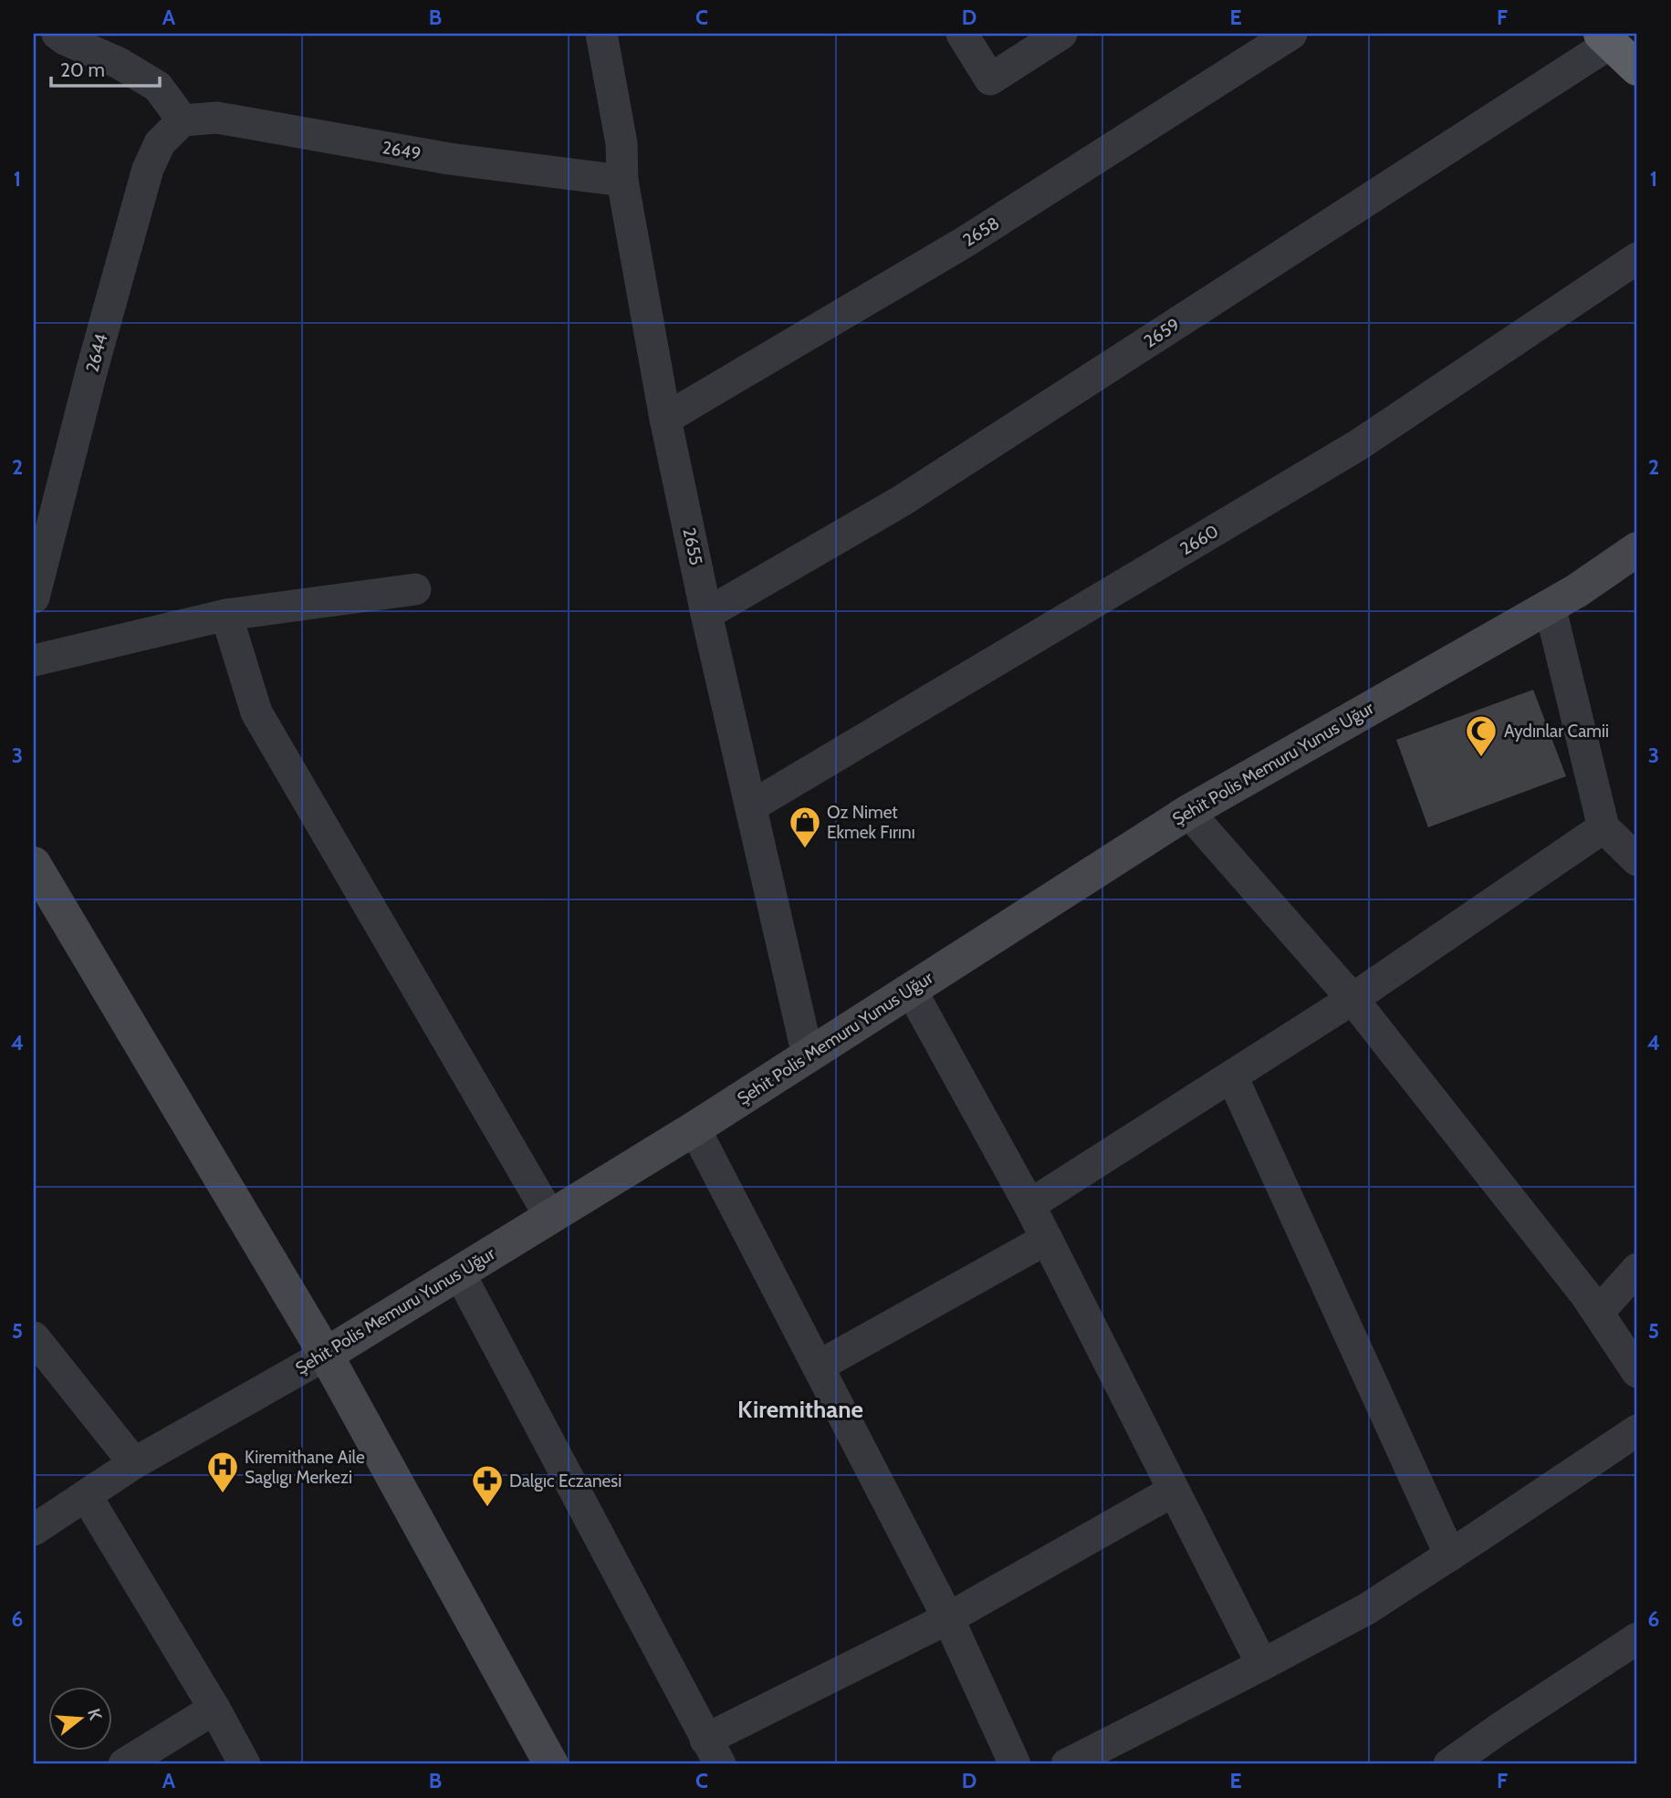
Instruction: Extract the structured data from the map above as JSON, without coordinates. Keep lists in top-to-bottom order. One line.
{"streets":{"main road":["Şehit Polis Memuru Yunus Uğur"],"street":["2649","2658","2659","2644","2660","2655"]},"crossings":[["2649","2644"],["2649","2655"],["2658","2655"],["2659","2655"],["2660","2655"],["2655","Şehit Polis Memuru Yunus Uğur"]],"districts":["Kiremithane"],"places":{"mosque":["Aydınlar Camii"],"shop":["Oz Nimet Ekmek Fırını"],"hospital":["Kiremithane Aile Saglıgı Merkezi"],"pharmacy":["Dalgıc Eczanesi"]},"scale_bar":"20 m","north":"right","grid":{"columns":["A","B","C","D","E","F"],"rows":["1","2","3","4","5","6"]}}
